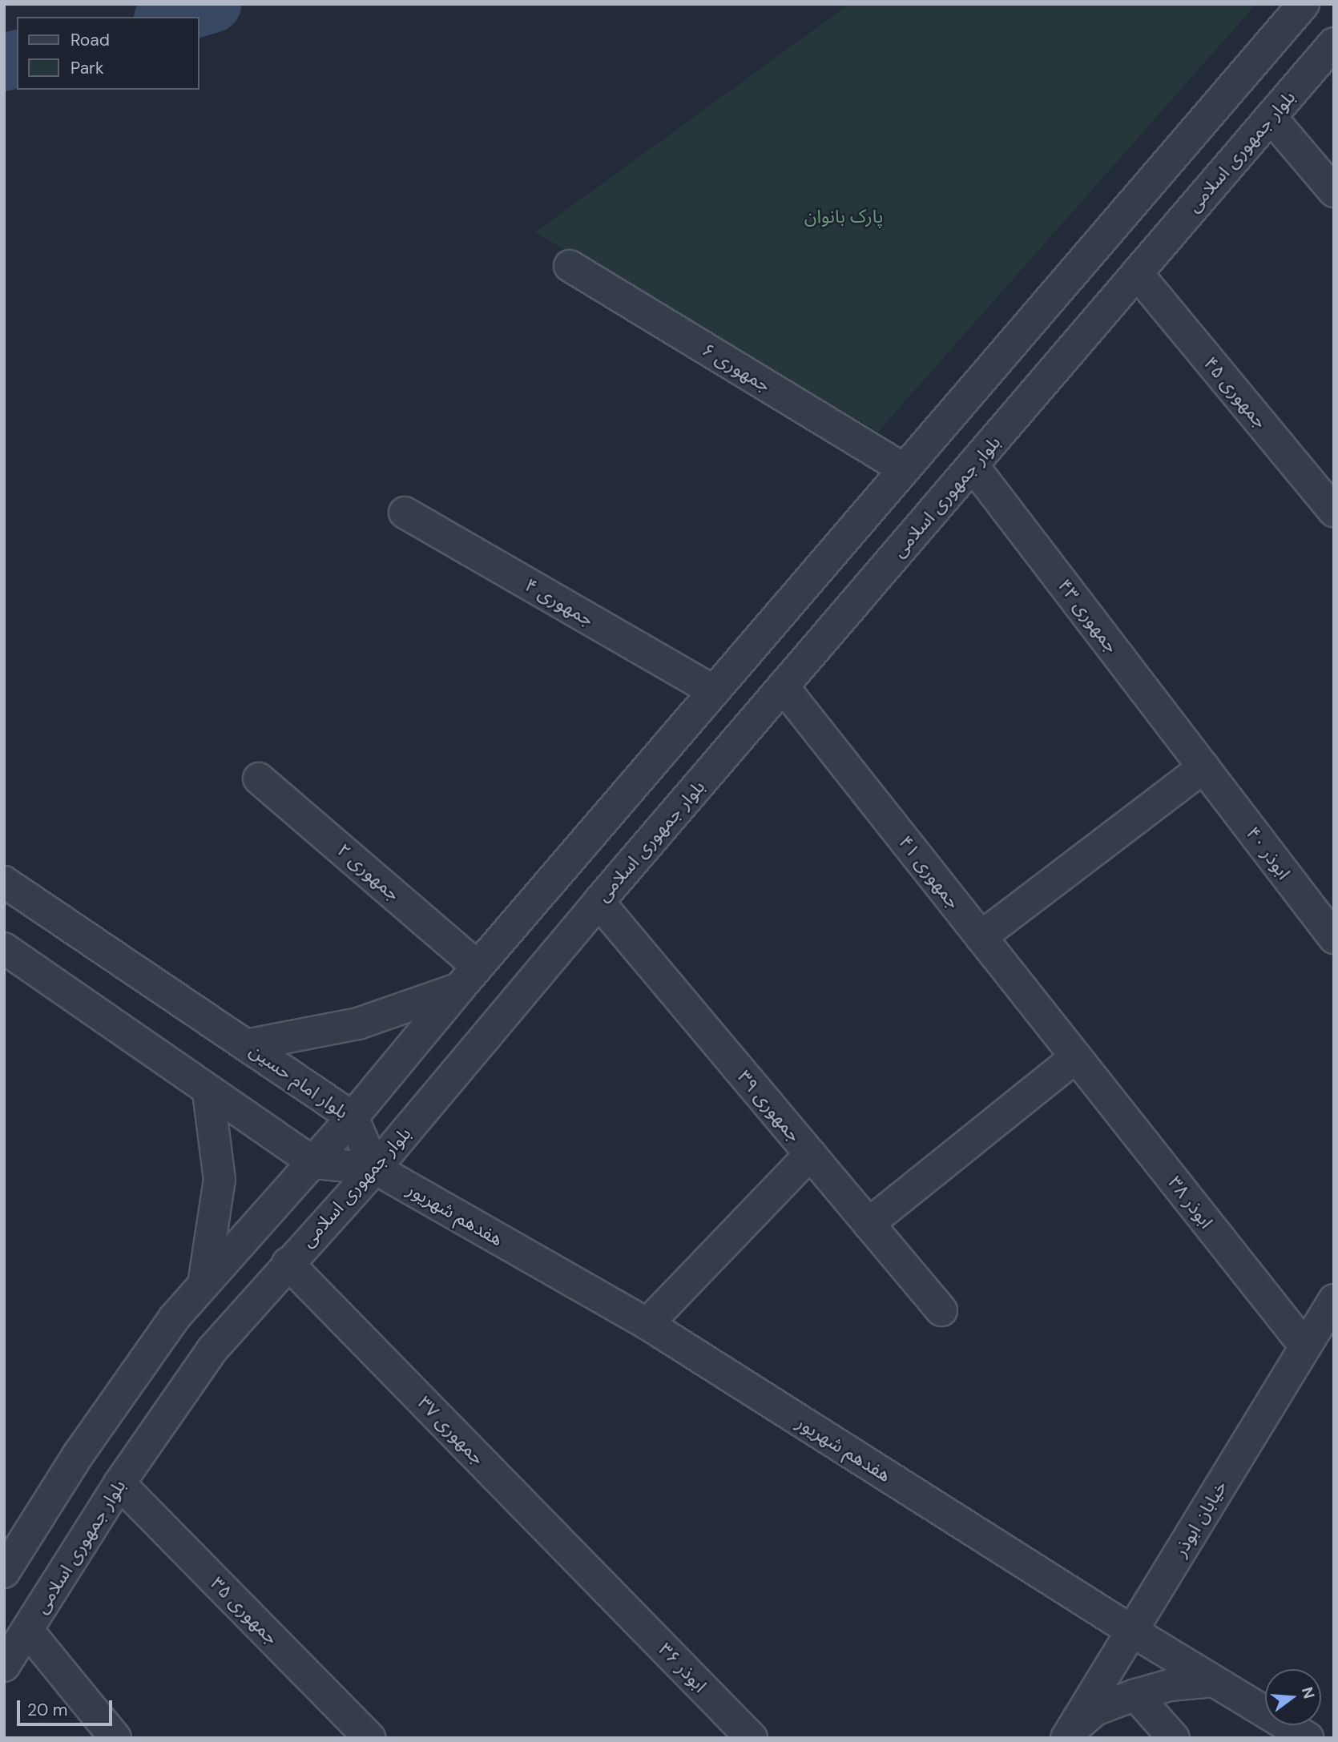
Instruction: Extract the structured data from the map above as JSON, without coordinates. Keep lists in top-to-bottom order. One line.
{"streets":{"street":["بلوار جمهوری اسلامی","جمهوری ۶","جمهوری ۴۵","جمهوری ۴","جمهوری ۴۳","ابوذر ۴۰","جمهوری ۲","جمهوری ۴۱","بلوار امام حسین","جمهوری ۳۹","ابوذر ۳۸","هفدهم شهریور","جمهوری ۳۷","خیابان ابوذر","جمهوری ۳۵","ابوذر ۳۶"]},"crossings":[["بلوار جمهوری اسلامی","جمهوری ۴۵"],["بلوار جمهوری اسلامی","جمهوری ۴۳"],["بلوار جمهوری اسلامی","جمهوری ۴۱"],["بلوار جمهوری اسلامی","بلوار امام حسین"],["بلوار جمهوری اسلامی","جمهوری ۳۹"],["بلوار جمهوری اسلامی","هفدهم شهریور"],["بلوار جمهوری اسلامی","جمهوری ۳۷"],["بلوار جمهوری اسلامی","جمهوری ۳۵"],["جمهوری ۴۳","ابوذر ۴۰"],["جمهوری ۴۱","ابوذر ۳۸"],["بلوار امام حسین","هفدهم شهریور"],["ابوذر ۳۸","خیابان ابوذر"],["هفدهم شهریور","خیابان ابوذر"],["جمهوری ۳۷","ابوذر ۳۶"]],"parks":["پارک بانوان"],"legend":["Road","Park"],"scale_bar":"20 m","north":"right"}
